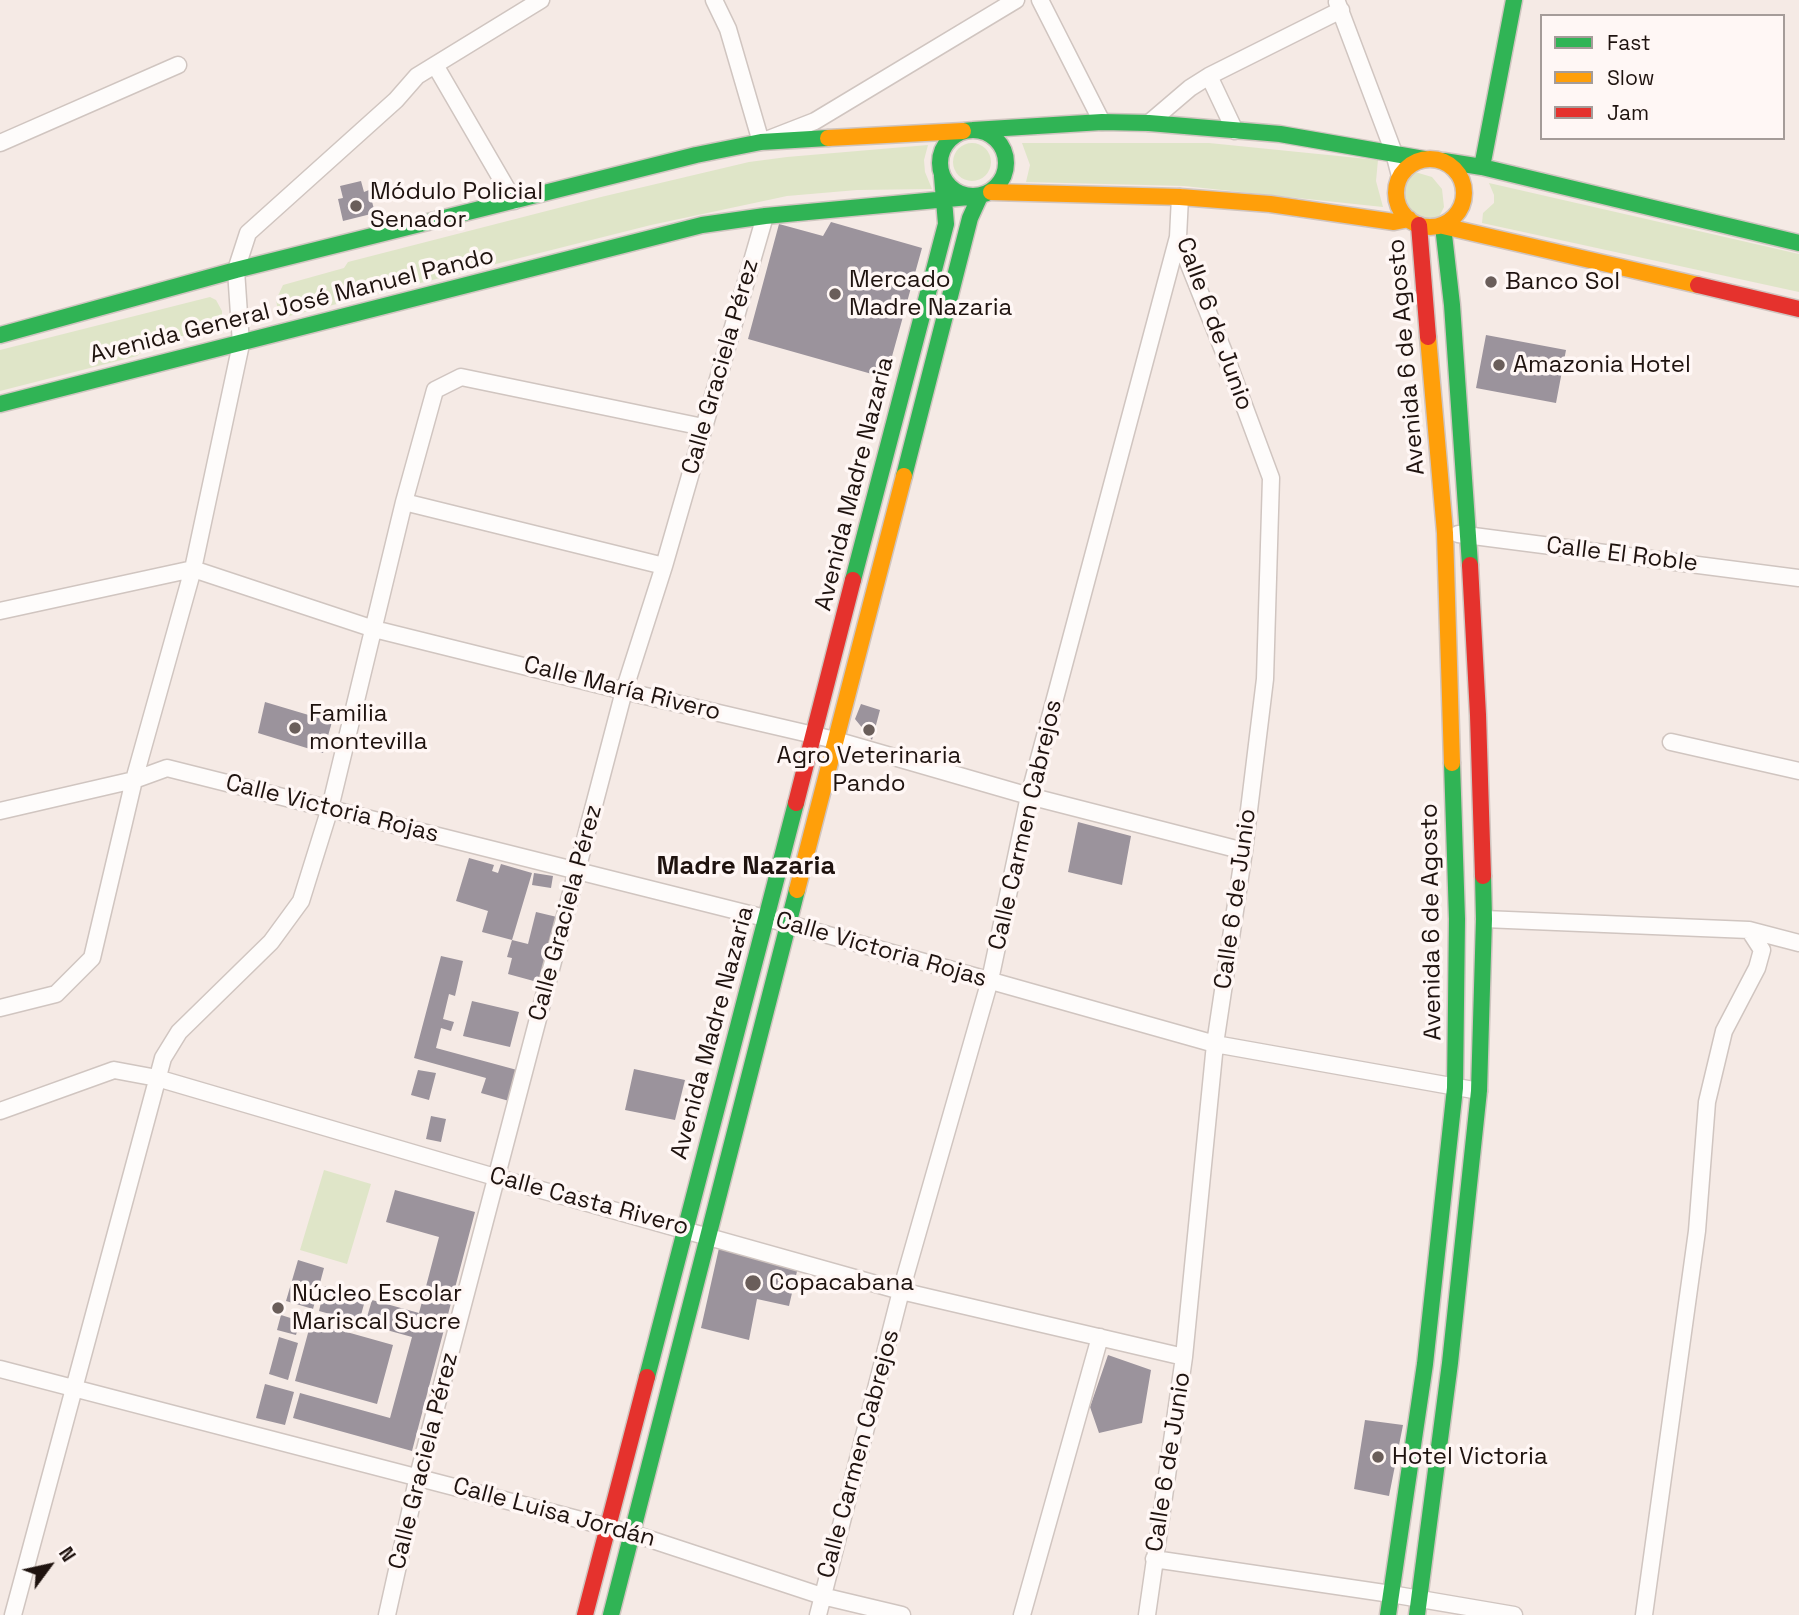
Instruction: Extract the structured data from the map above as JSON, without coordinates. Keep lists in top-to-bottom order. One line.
{"streets":{"main road":["Avenida General José Manuel Pando","Avenida 6 de Agosto","Avenida Madre Nazaria"],"street":["Calle 6 de Junio","Calle Graciela Pérez","Calle El Roble","Calle María Rivero","Calle Victoria Rojas","Calle Carmen Cabrejos","Calle Casta Rivero","Calle Luisa Jordán"]},"crossings":[["Avenida General José Manuel Pando","Calle 6 de Junio"],["Avenida General José Manuel Pando","Avenida 6 de Agosto"],["Avenida General José Manuel Pando","Calle Graciela Pérez"],["Avenida General José Manuel Pando","Avenida Madre Nazaria"],["Calle 6 de Junio","Calle María Rivero"],["Calle 6 de Junio","Calle Victoria Rojas"],["Calle 6 de Junio","Calle Carmen Cabrejos"],["Calle 6 de Junio","Calle Casta Rivero"],["Avenida 6 de Agosto","Calle El Roble"],["Avenida 6 de Agosto","Calle Victoria Rojas"],["Calle Graciela Pérez","Calle María Rivero"],["Calle Graciela Pérez","Calle Victoria Rojas"],["Calle Graciela Pérez","Calle Casta Rivero"],["Calle Graciela Pérez","Calle Luisa Jordán"],["Avenida Madre Nazaria","Calle María Rivero"],["Avenida Madre Nazaria","Calle Victoria Rojas"],["Avenida Madre Nazaria","Calle Casta Rivero"],["Avenida Madre Nazaria","Calle Luisa Jordán"],["Calle María Rivero","Calle Carmen Cabrejos"],["Calle Victoria Rojas","Calle Carmen Cabrejos"],["Calle Carmen Cabrejos","Calle Casta Rivero"],["Calle Carmen Cabrejos","Calle Luisa Jordán"]],"districts":["Madre Nazaria"],"places":["Módulo Policial Senador","Banco Sol","Mercado Madre Nazaria","Amazonia Hotel","Familia montevilla","Agro Veterinaria Pando","Copacabana","Núcleo Escolar Mariscal Sucre","Hotel Victoria"],"legend":["Fast","Slow","Jam"],"north":"top right"}
